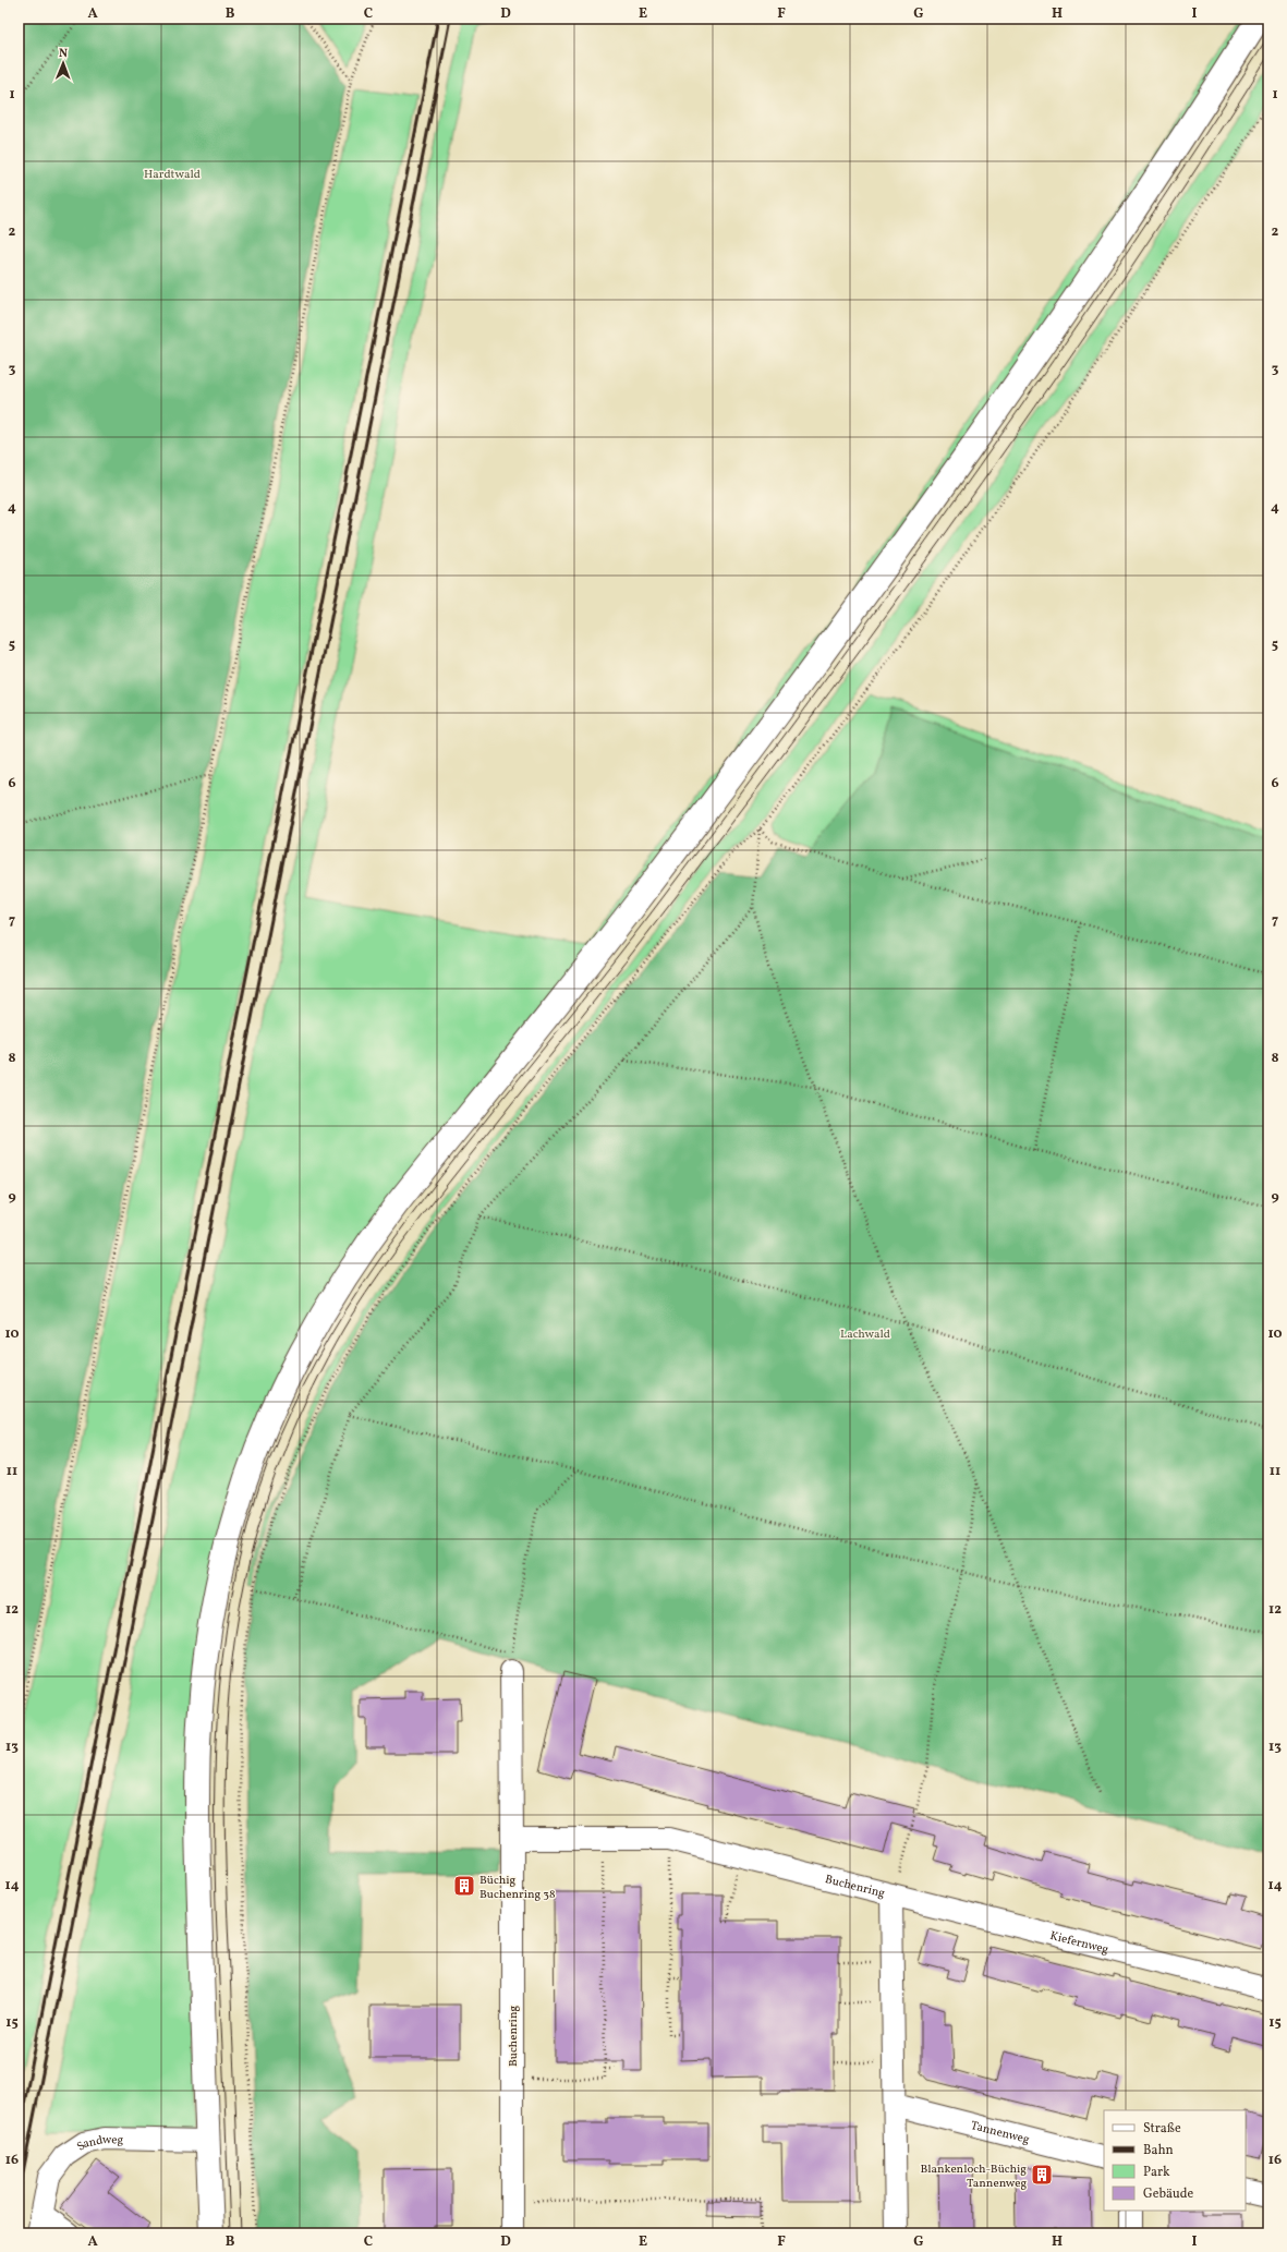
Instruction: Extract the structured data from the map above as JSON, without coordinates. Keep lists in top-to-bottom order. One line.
{"streets":{"street":["Buchenring","Kiefernweg","Tannenweg","Sandweg"]},"crossings":[["Buchenring","Kiefernweg"],["Buchenring","Tannenweg"]],"parks":["Hardtwald","Lachwald"],"places":{"building":["Büchig Buchenring 38","Blankenloch-Büchig Tannenweg"]},"legend":["Straße","Bahn","Park","Gebäude"],"north":"top","grid":{"columns":["A","B","C","D","E","F","G","H","I"],"rows":["1","2","3","4","5","6","7","8","9","10","11","12","13","14","15","16"]}}
